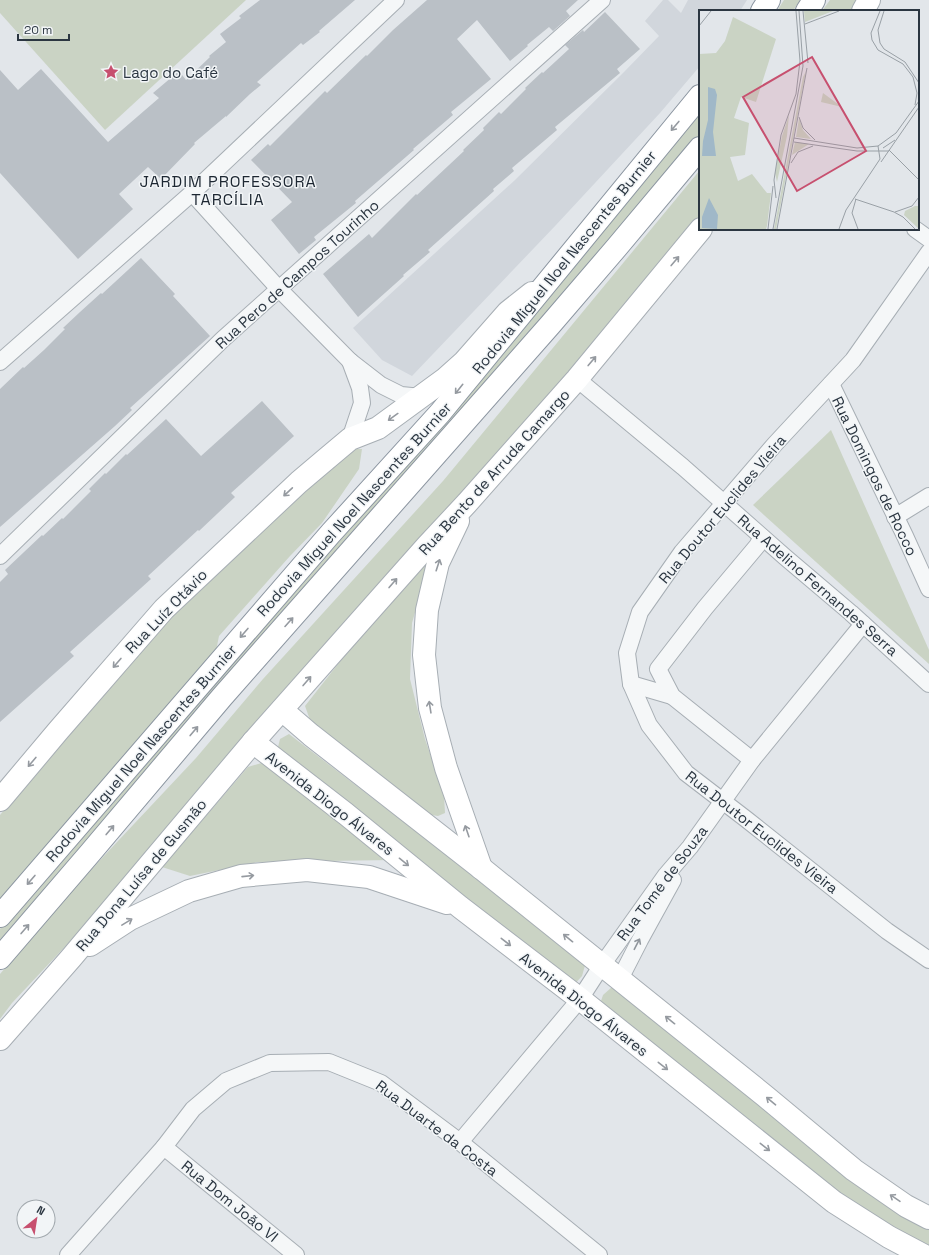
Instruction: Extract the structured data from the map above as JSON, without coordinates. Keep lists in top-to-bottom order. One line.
{"streets":{"main road":["Rodovia Miguel Noel Nascentes Burnier","Rua Bento de Arruda Camargo","Rua Luíz Otávio","Avenida Diogo Álvares","Rua Dona Luísa de Gusmão"],"street":["Rua Pero de Campos Tourinho","Rua Domingos de Rocco","Rua Doutor Euclides Vieira","Rua Adelino Fernandes Serra","Rua Tomé de Souza","Rua Duarte da Costa","Rua Dom João VI"]},"crossings":[["Rodovia Miguel Noel Nascentes Burnier","Rua Luíz Otávio"],["Rua Bento de Arruda Camargo","Rua Adelino Fernandes Serra"],["Rua Bento de Arruda Camargo","Rua Dona Luísa de Gusmão"],["Rua Domingos de Rocco","Rua Doutor Euclides Vieira"],["Rua Doutor Euclides Vieira","Rua Adelino Fernandes Serra"],["Rua Doutor Euclides Vieira","Rua Tomé de Souza"],["Rua Adelino Fernandes Serra","Rua Tomé de Souza"],["Avenida Diogo Álvares","Rua Dona Luísa de Gusmão"],["Avenida Diogo Álvares","Rua Tomé de Souza"],["Rua Tomé de Souza","Rua Duarte da Costa"],["Rua Duarte da Costa","Rua Dom João VI"]],"one_way":["Rua Bento de Arruda Camargo","Rua Luíz Otávio"],"districts":["JARDIM PROFESSORA TARCÍLIA"],"places":{"place":["Lago do Café"]},"scale_bar":"20 m","north":"top right"}
